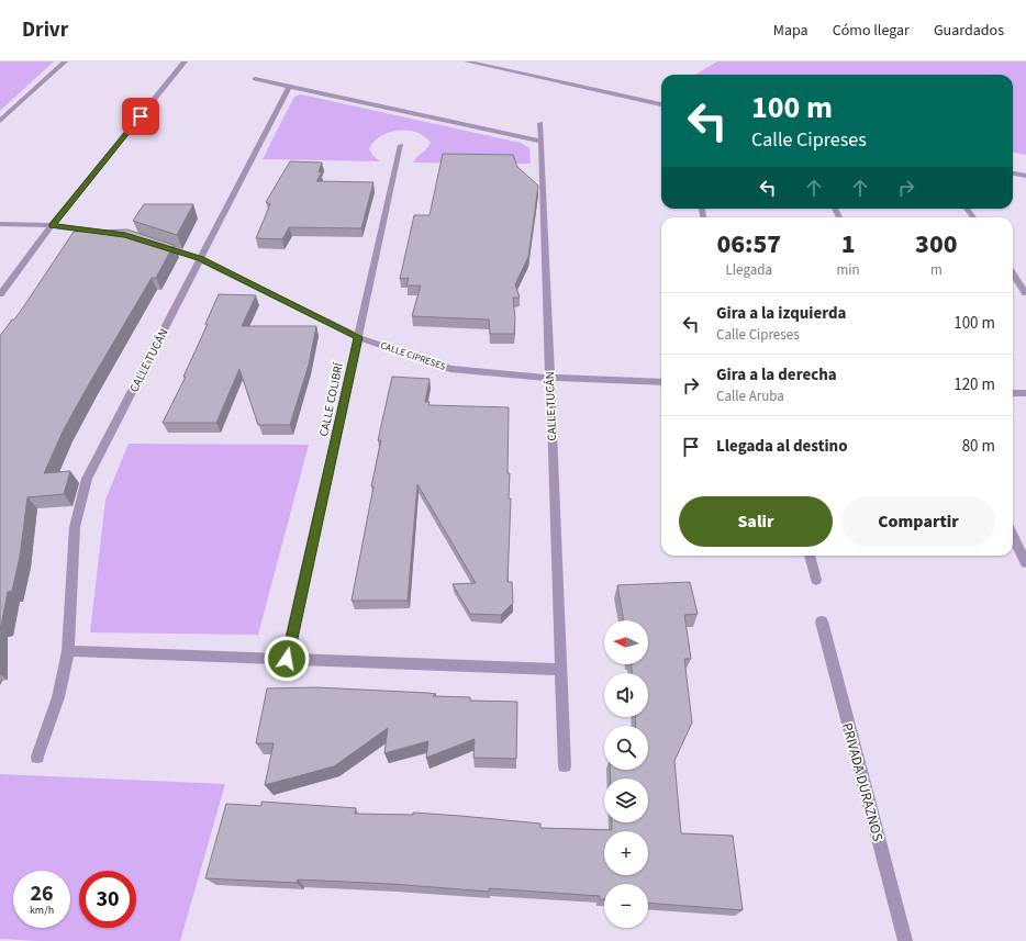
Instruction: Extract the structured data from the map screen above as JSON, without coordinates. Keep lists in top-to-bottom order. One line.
{"streets":{"street":["CALLE CIPRESES","CALLE TUCÁN","CALLE COLIBRÍ","PRIVADA DURAZNOS"]},"crossings":[["CALLE CIPRESES","CALLE TUCÁN"],["CALLE CIPRESES","CALLE COLIBRÍ"]],"north":"left","page":{"header":"Drivr","nav":["Mapa","Cómo llegar","Guardados"],"turn":["100 m","Calle Cipreses"],"eta":["06:57","Llegada","1","min","300","m"],"list":[{"name":"Gira a la izquierda","note":"Calle Cipreses","value":"100 m"},{"name":"Gira a la derecha","note":"Calle Aruba","value":"120 m"},{"name":"Llegada al destino","value":"80 m"}],"buttons":["Salir","Compartir"],"map_buttons":["+","−"],"speed":"26 km/h","limit":"30"}}
